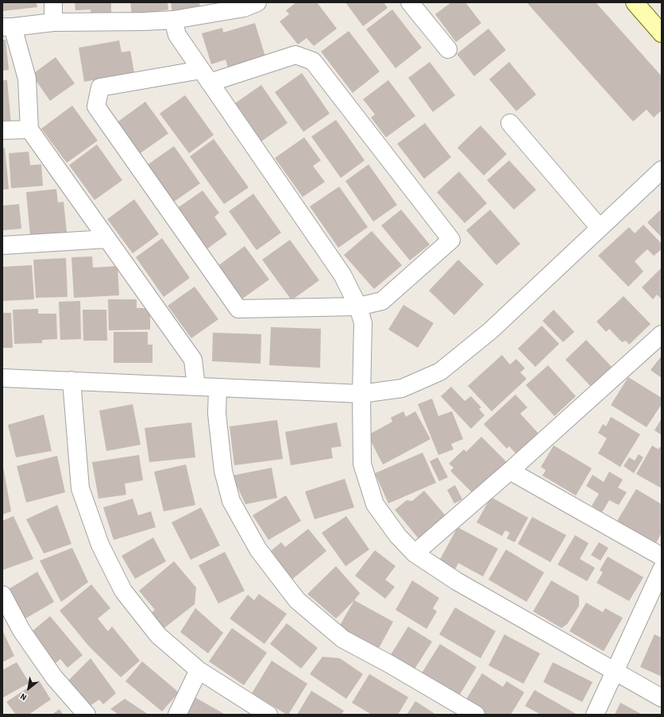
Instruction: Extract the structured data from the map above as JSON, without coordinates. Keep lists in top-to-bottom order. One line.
{"north":"bottom left"}
